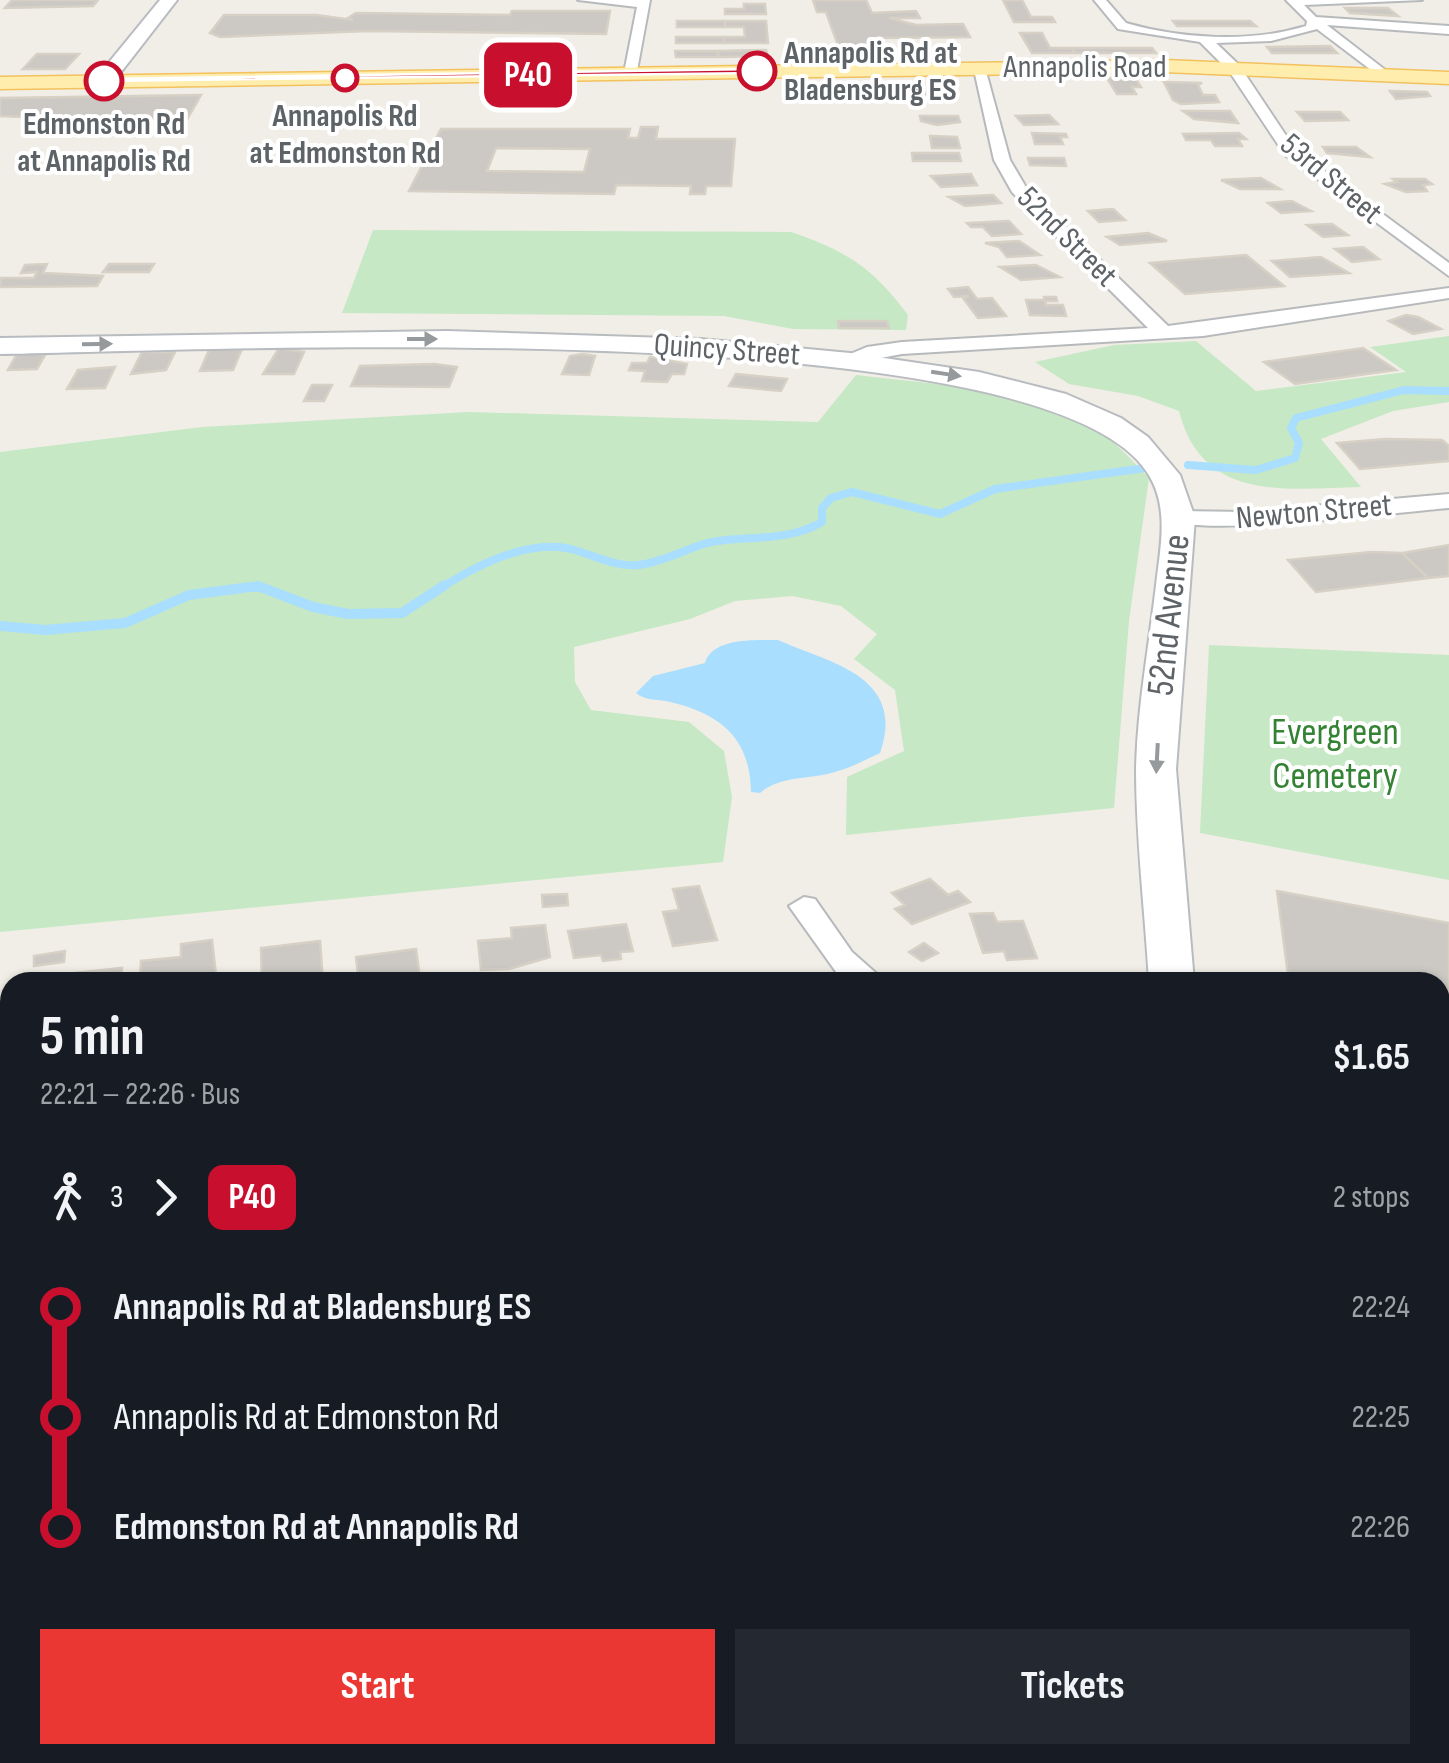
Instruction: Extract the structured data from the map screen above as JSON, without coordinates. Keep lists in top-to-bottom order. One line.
{"streets":{"main road":["Annapolis Road"],"street":["53rd Street","52nd Street","Quincy Street","Newton Street","52nd Avenue"]},"crossings":[["Annapolis Road","53rd Street"],["Annapolis Road","52nd Street"],["52nd Street","Quincy Street"],["Quincy Street","52nd Avenue"],["Newton Street","52nd Avenue"]],"one_way":["Quincy Street","52nd Avenue"],"parks":["Evergreen Cemetery"],"places":["Annapolis Rd at Bladensburg ES","Annapolis Rd at Edmonston Rd","Edmonston Rd at Annapolis Rd"],"lines":["bus line P40"],"page":{"on_map":"P40","heading":["5 min","22:21 – 22:26 · Bus","$1.65"],"legs":["3","P40","2 stops"],"list":[{"name":"Annapolis Rd at Bladensburg ES","value":"22:24"},{"name":"Annapolis Rd at Edmonston Rd","value":"22:25"},{"name":"Edmonston Rd at Annapolis Rd","value":"22:26"}],"buttons":["Start","Tickets"]}}
